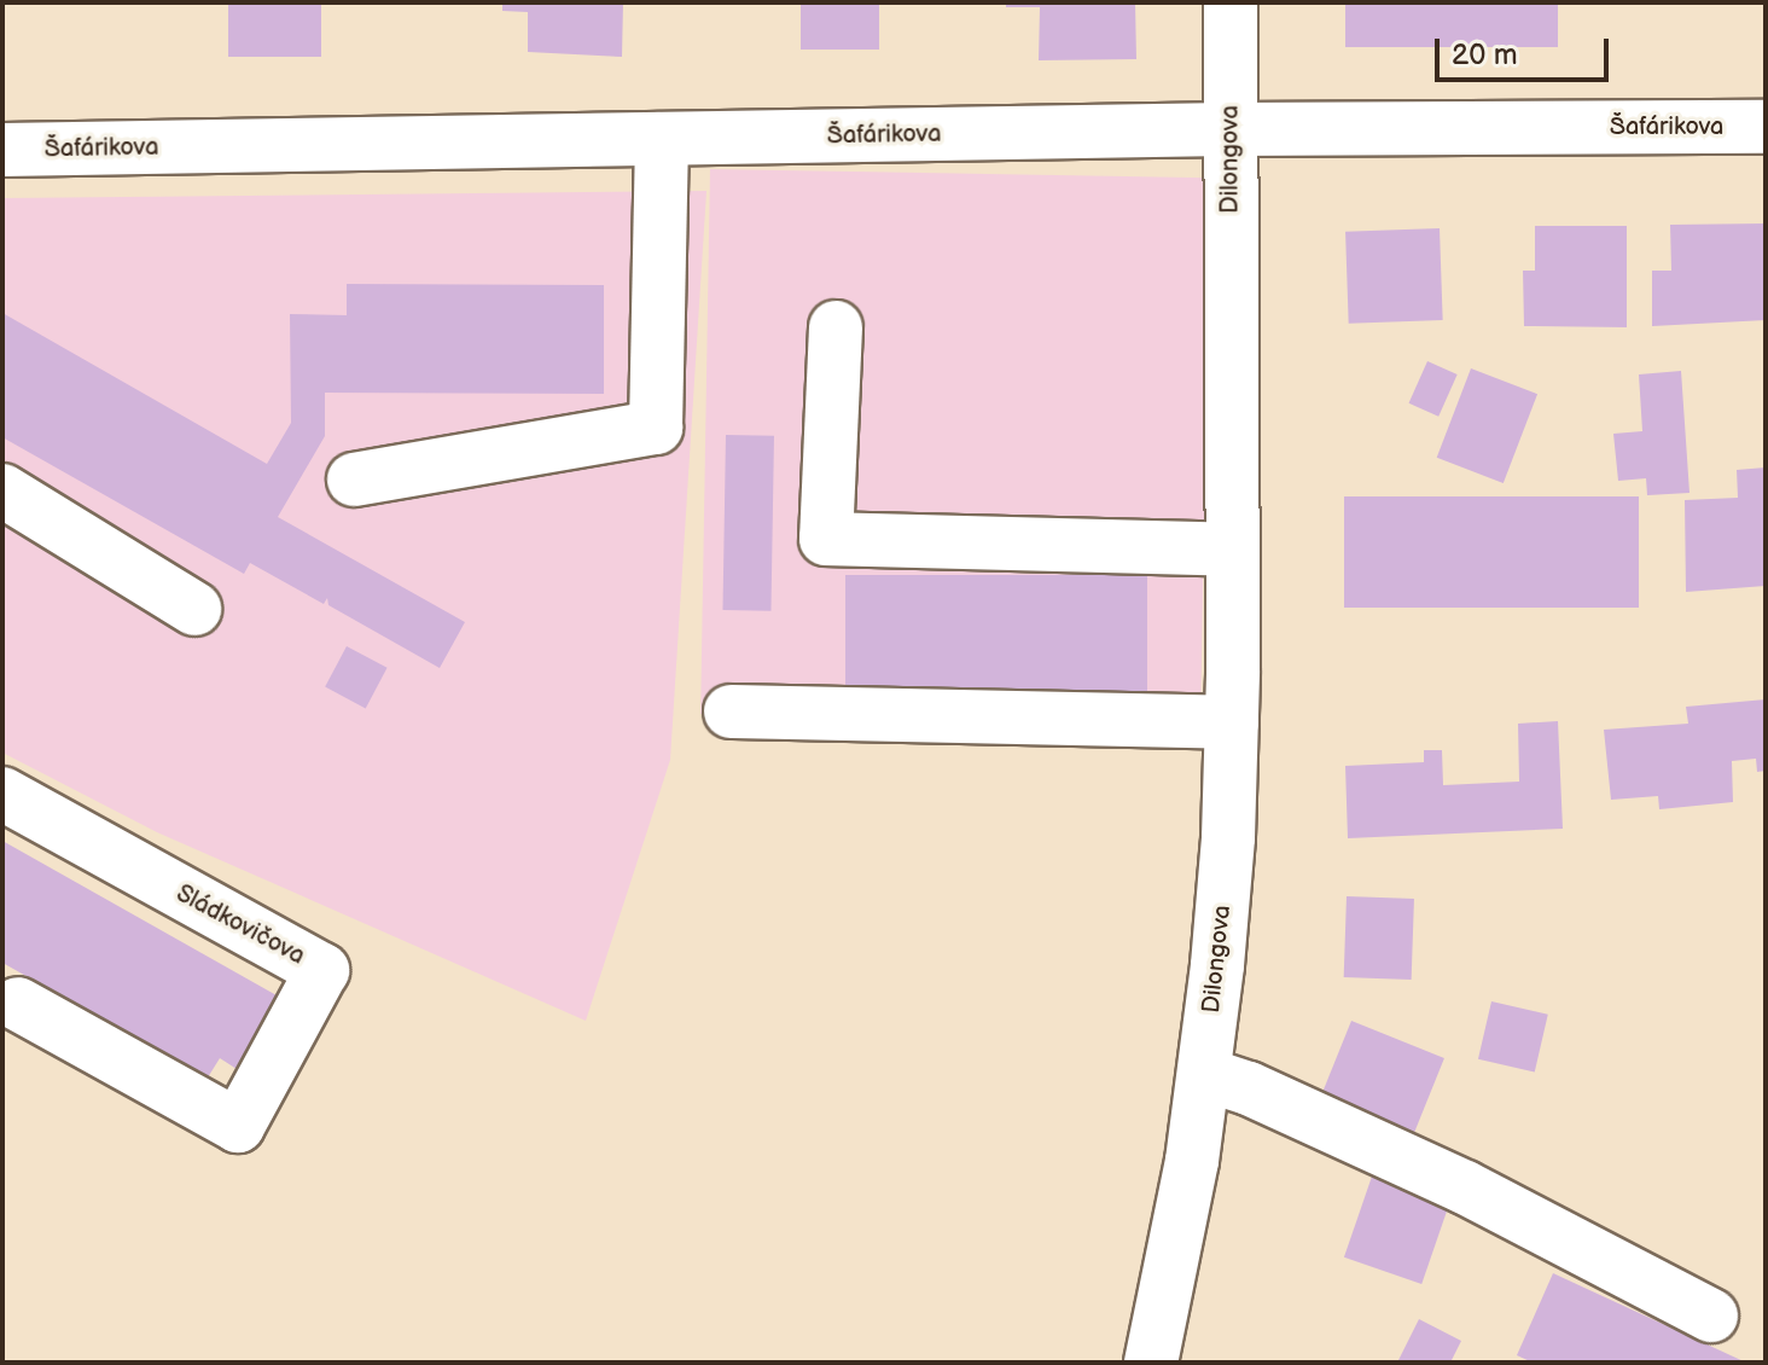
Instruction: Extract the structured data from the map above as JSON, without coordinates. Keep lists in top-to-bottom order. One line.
{"streets":{"street":["Šafárikova","Dilongova","Sládkovičova"]},"crossings":[["Šafárikova","Dilongova"]],"scale_bar":"20 m"}
